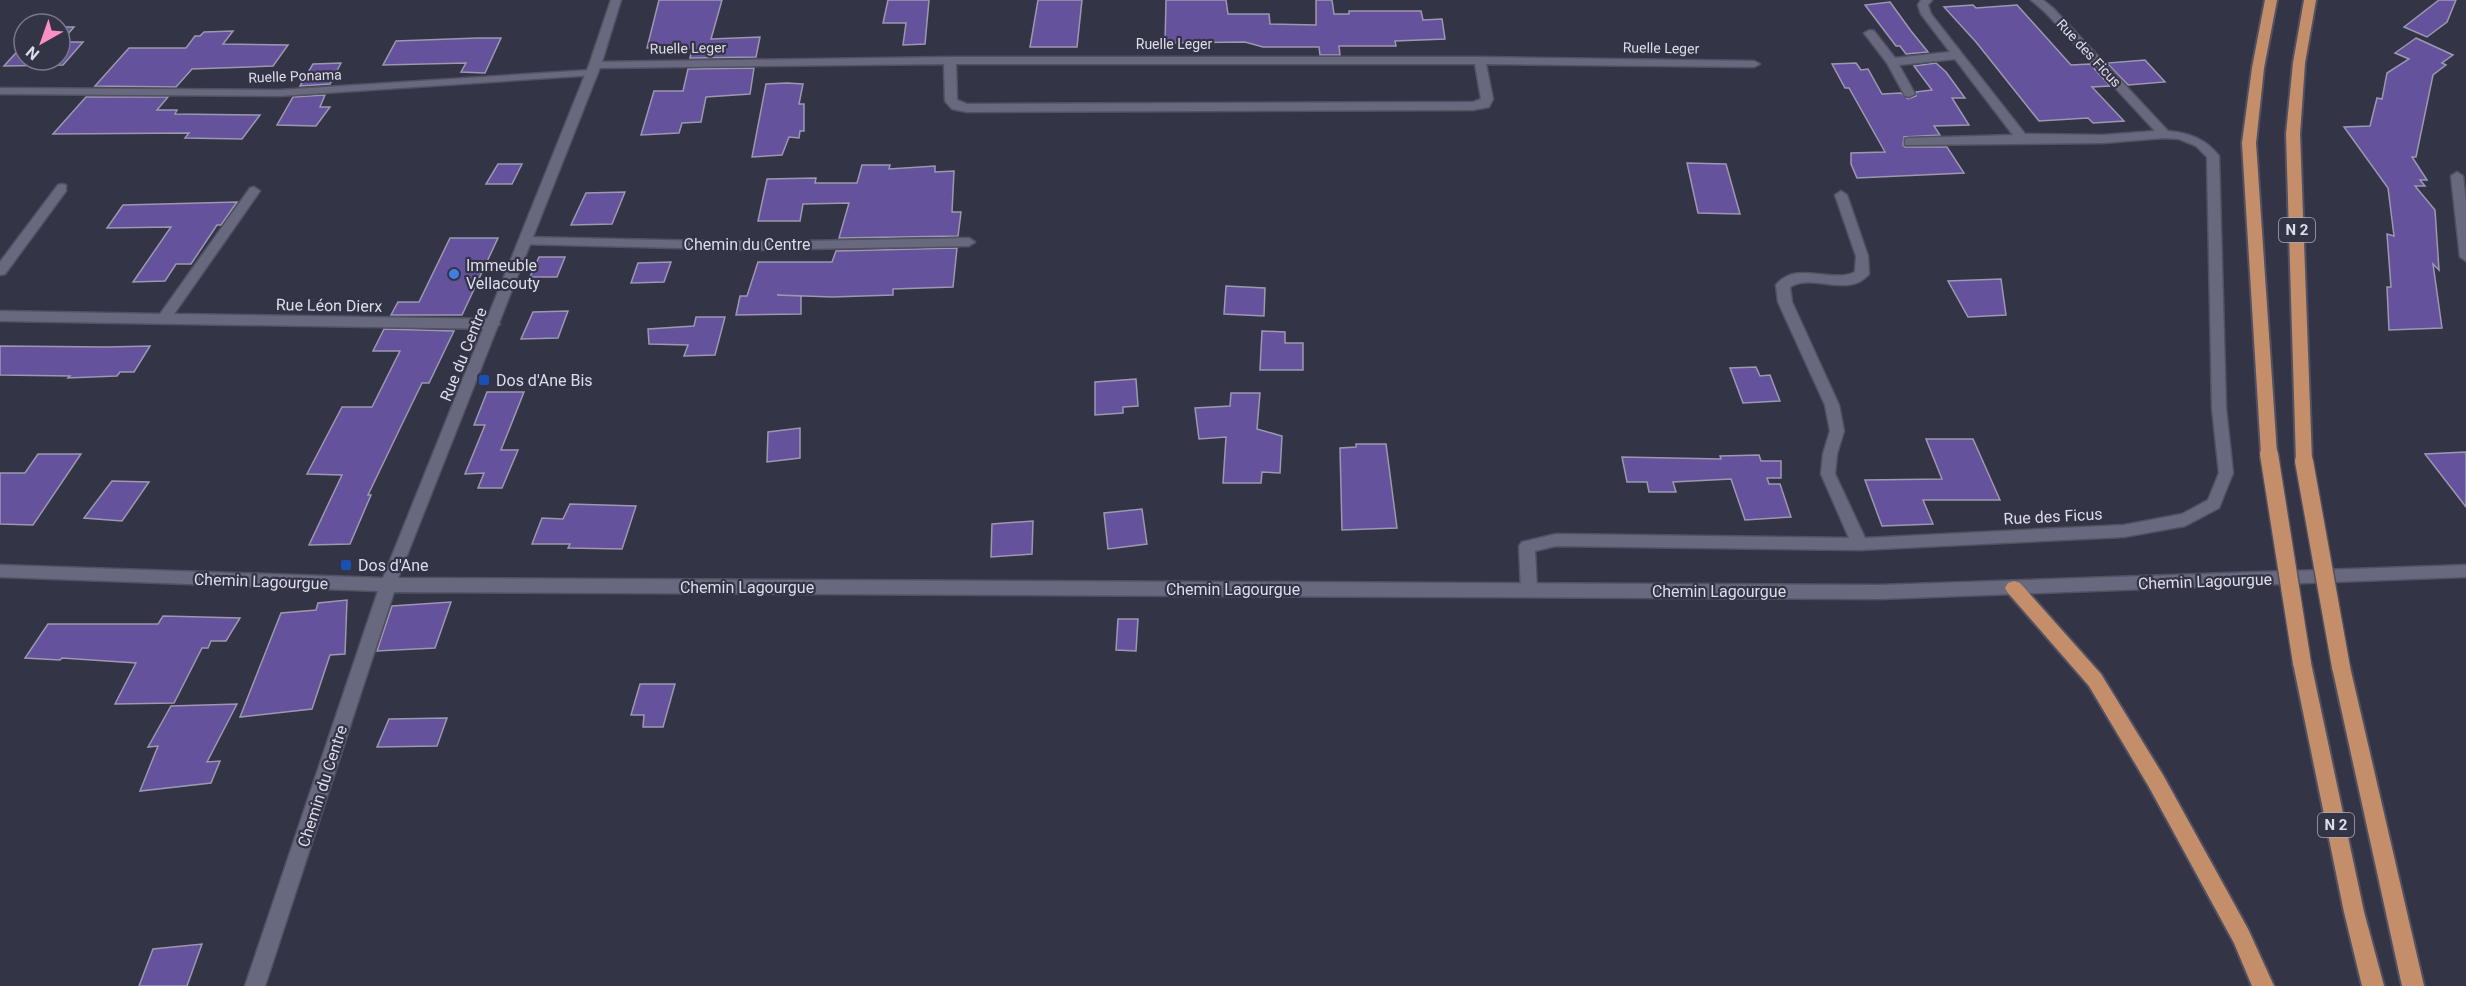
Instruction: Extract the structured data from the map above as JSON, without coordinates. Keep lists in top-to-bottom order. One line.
{"streets":{"highway":["N 2"],"street":["Ruelle Leger","Rue des Ficus","Ruelle Ponama","Chemin du Centre","Rue Léon Dierx","Rue du Centre","Chemin Lagourgue"]},"crossings":[["Ruelle Leger","Ruelle Ponama"],["Ruelle Leger","Rue du Centre"],["Rue des Ficus","Chemin Lagourgue"],["Ruelle Ponama","Rue du Centre"],["Chemin du Centre","Rue du Centre"],["Chemin du Centre","Chemin Lagourgue"],["Rue Léon Dierx","Rue du Centre"],["Rue du Centre","Chemin Lagourgue"]],"places":{"other":["Immeuble Vellacouty"],"transit":["Dos d'Ane Bis","Dos d'Ane"]},"north":"bottom left"}
